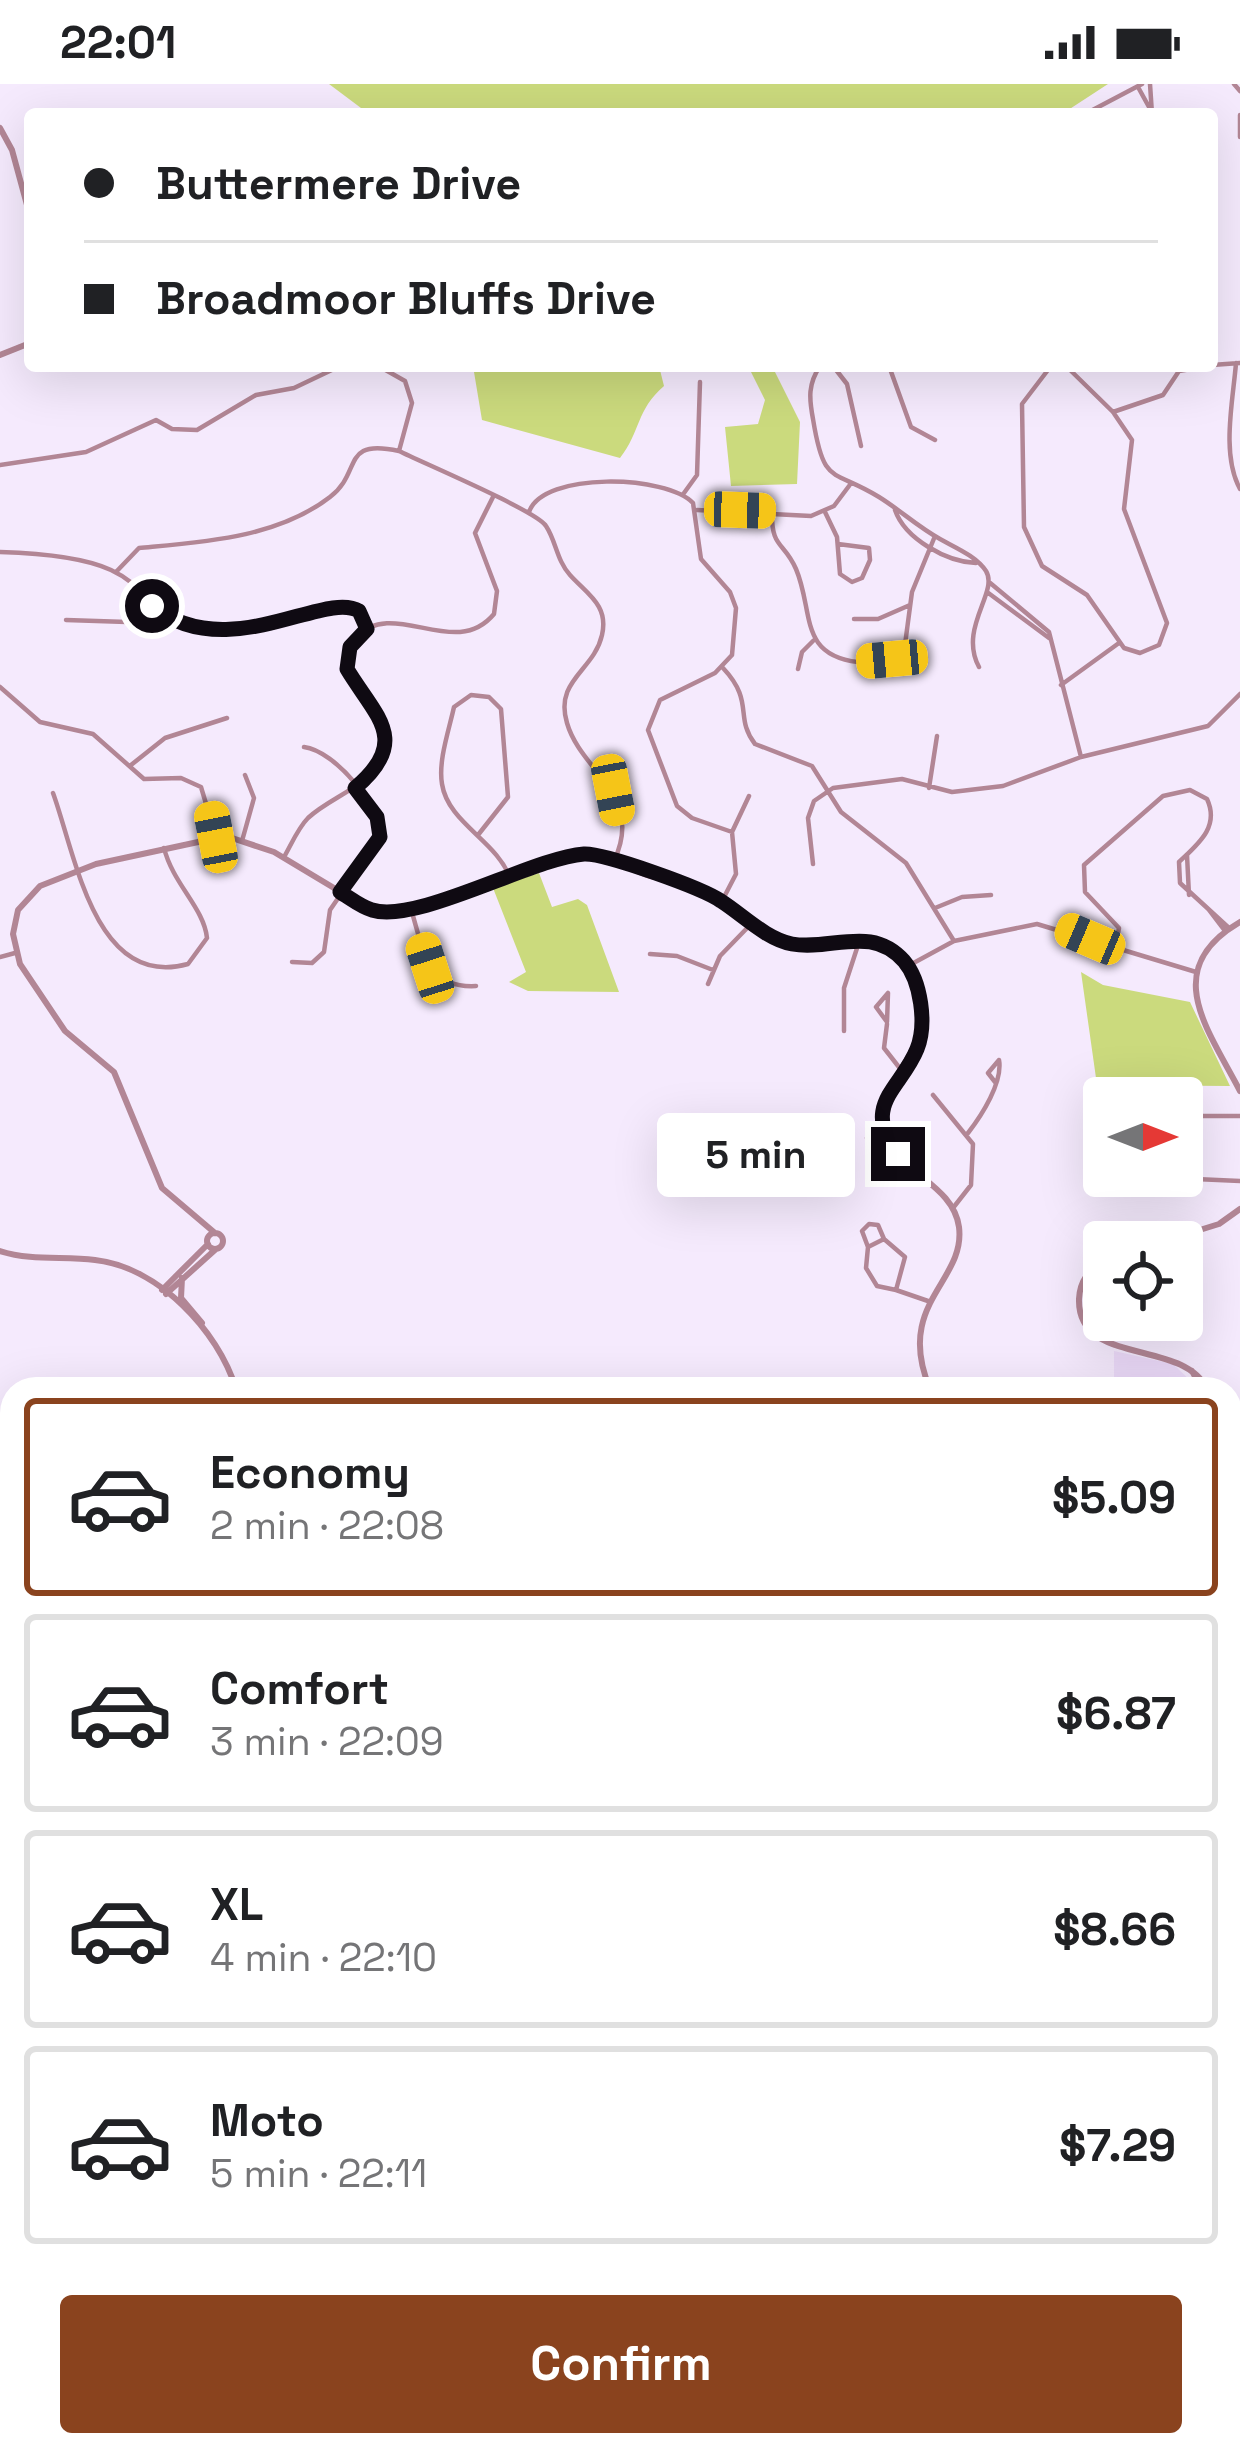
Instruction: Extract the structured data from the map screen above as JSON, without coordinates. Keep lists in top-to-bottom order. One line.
{"north":"right","page":{"status":"22:01","banner":["Buttermere Drive","Broadmoor Bluffs Drive"],"bubble":"5 min","list":[{"name":"Economy","note":"2 min · 22:08","value":"$5.09"},{"name":"Comfort","note":"3 min · 22:09","value":"$6.87"},{"name":"XL","note":"4 min · 22:10","value":"$8.66"},{"name":"Moto","note":"5 min · 22:11","value":"$7.29"}],"buttons":"Confirm"}}
